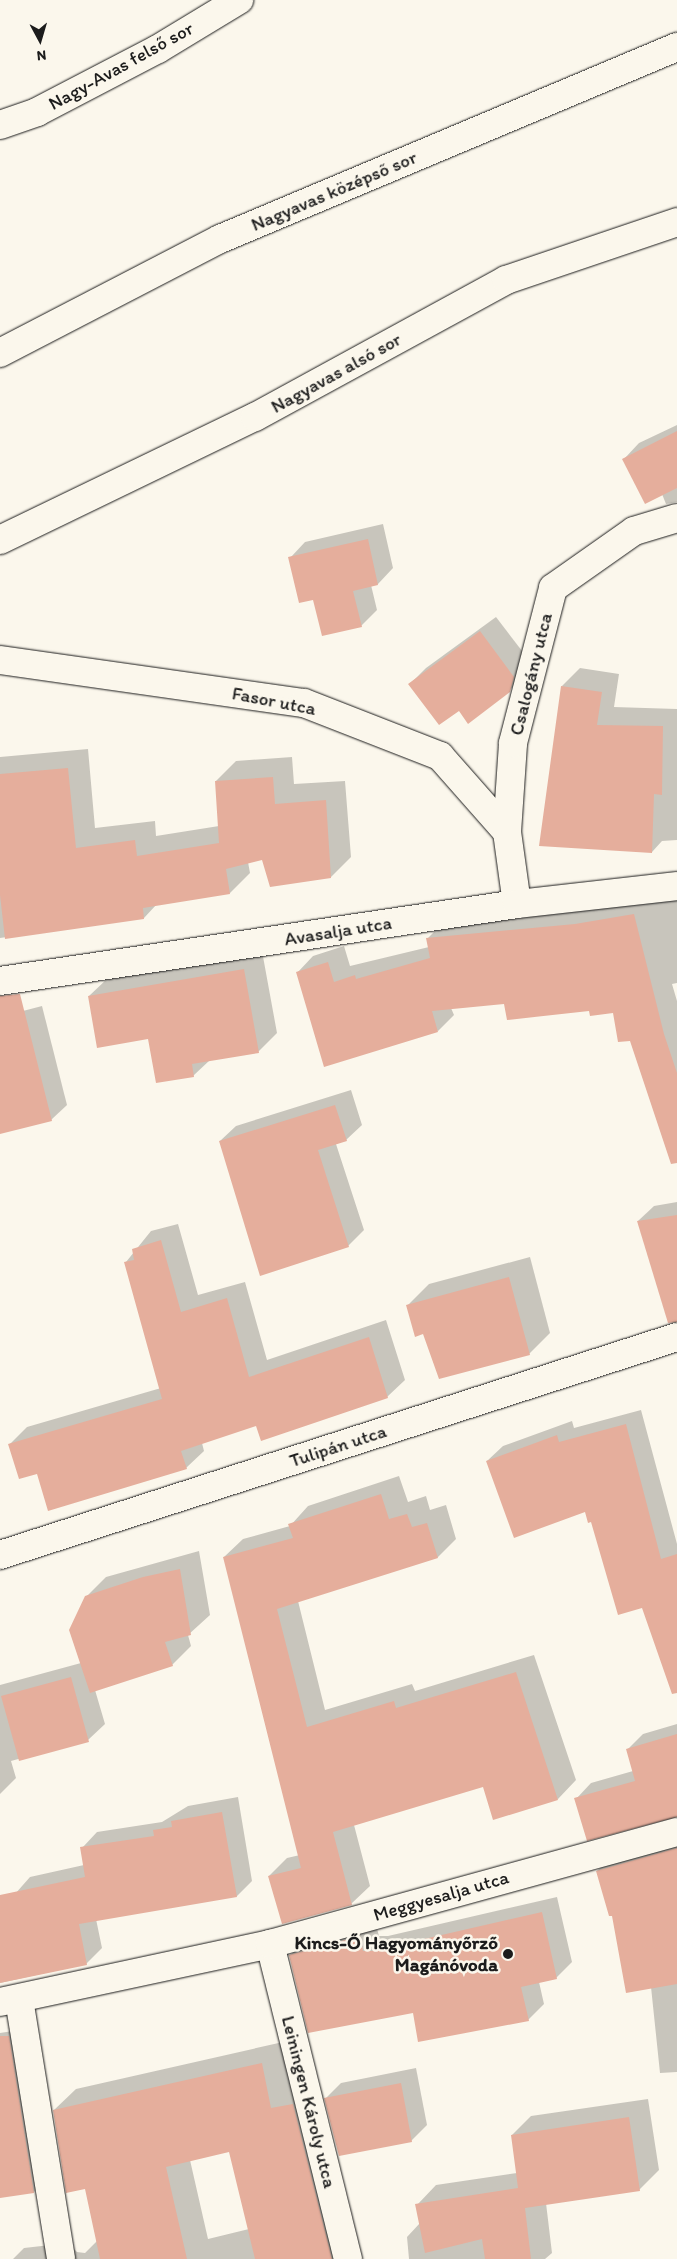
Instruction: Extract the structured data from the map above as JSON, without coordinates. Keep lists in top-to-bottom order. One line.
{"streets":{"street":["Nagy-Avas felső sor","Nagyavas középső sor","Nagyavas alsó sor","Csalogány utca","Fasor utca","Avasalja utca","Tulipán utca","Meggyesalja utca","Leiningen Károly utca"]},"crossings":[["Csalogány utca","Fasor utca"],["Csalogány utca","Avasalja utca"],["Meggyesalja utca","Leiningen Károly utca"]],"places":["Kincs-Ő Hagyományőrző Magánóvoda"],"north":"bottom"}
